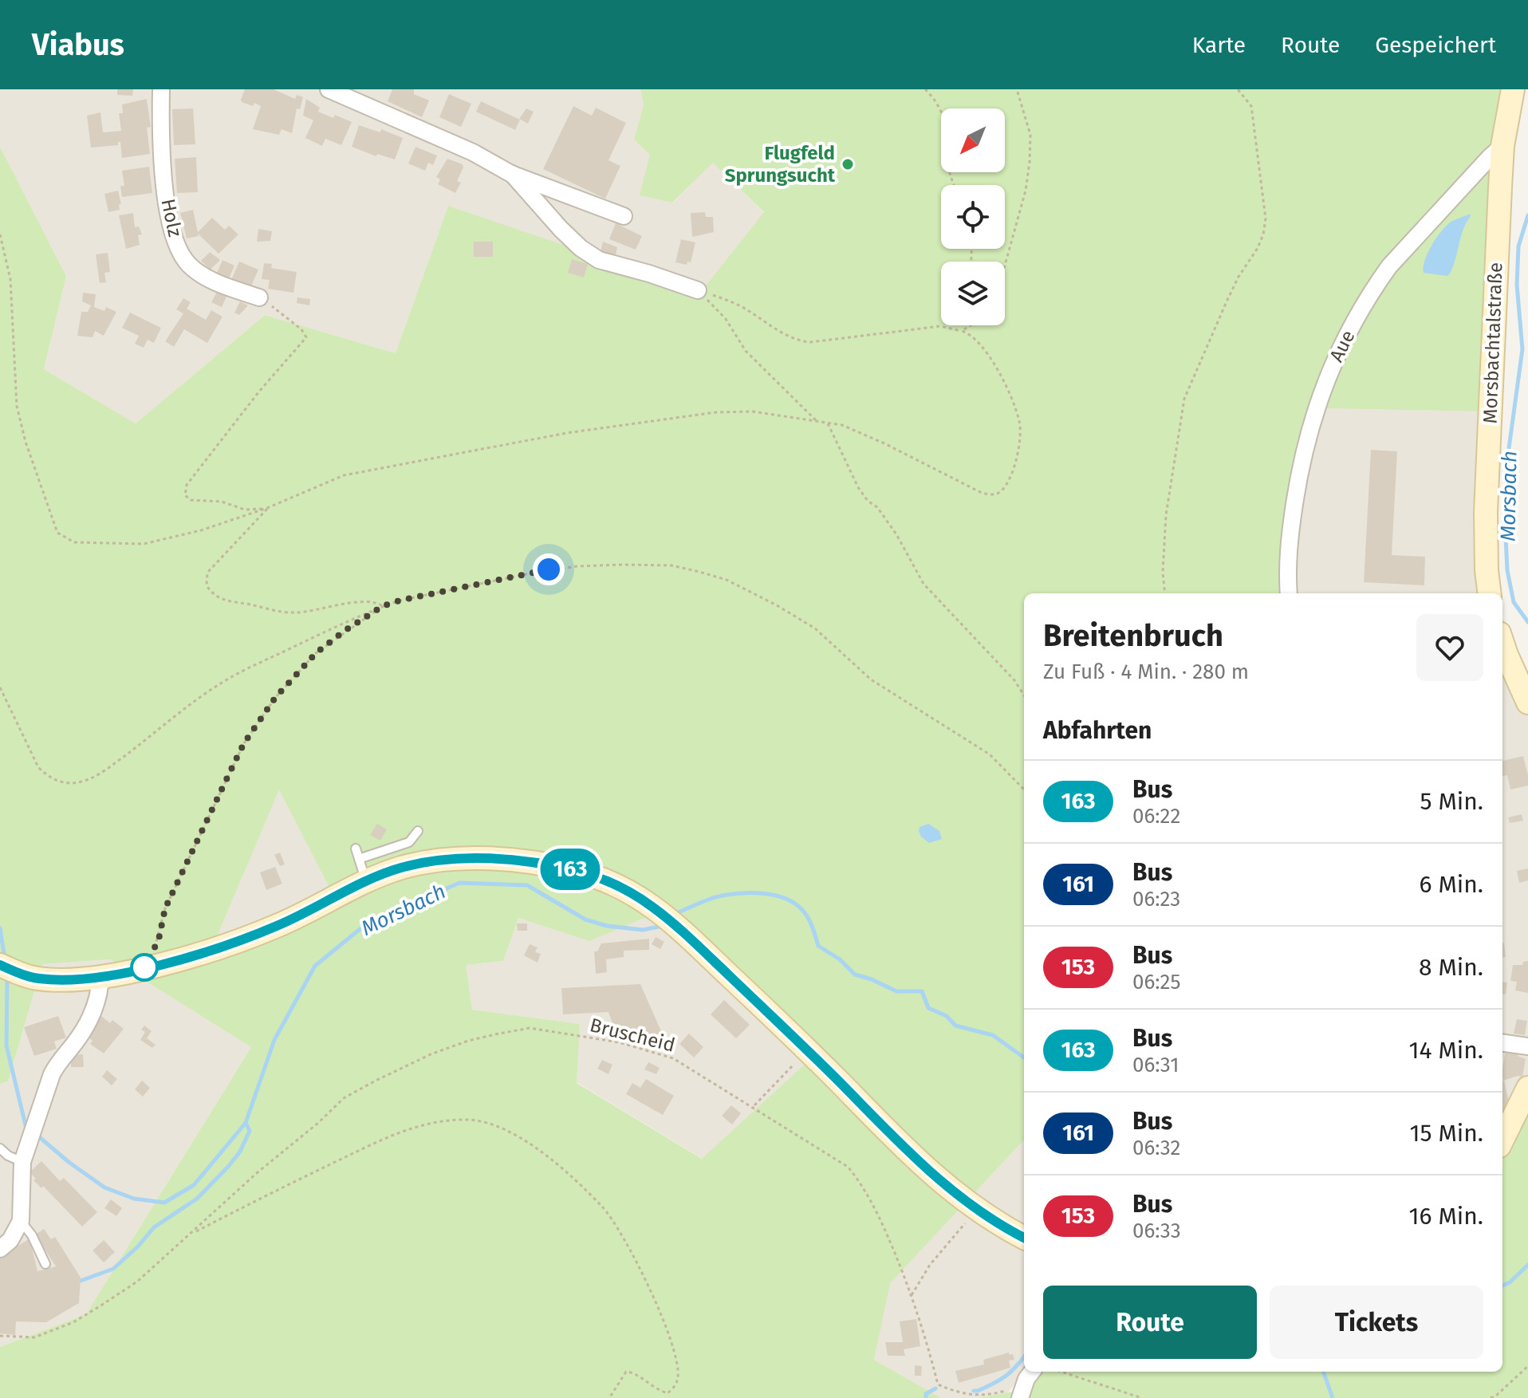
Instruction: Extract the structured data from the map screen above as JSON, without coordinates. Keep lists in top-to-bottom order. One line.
{"streets":{"main road":["Morsbachtalstraße"],"street":["Holz","Aue"],"path":["Bruscheid"]},"crossings":[["Morsbachtalstraße","Aue"]],"water":["Morsbach"],"places":["Flugfeld Sprungsucht"],"lines":["bus line 163"],"north":"bottom left","page":{"header":"Viabus","nav":["Karte","Route","Gespeichert"],"on_map":"163","heading":[["Breitenbruch","Zu Fuß · 4 Min. · 280 m"],"Abfahrten"],"list":[{"mark":"163","name":"Bus","note":"06:22","value":"5 Min."},{"mark":"161","name":"Bus","note":"06:23","value":"6 Min."},{"mark":"153","name":"Bus","note":"06:25","value":"8 Min."},{"mark":"163","name":"Bus","note":"06:31","value":"14 Min."},{"mark":"161","name":"Bus","note":"06:32","value":"15 Min."},{"mark":"153","name":"Bus","note":"06:33","value":"16 Min."}],"buttons":["Route","Tickets"]}}
